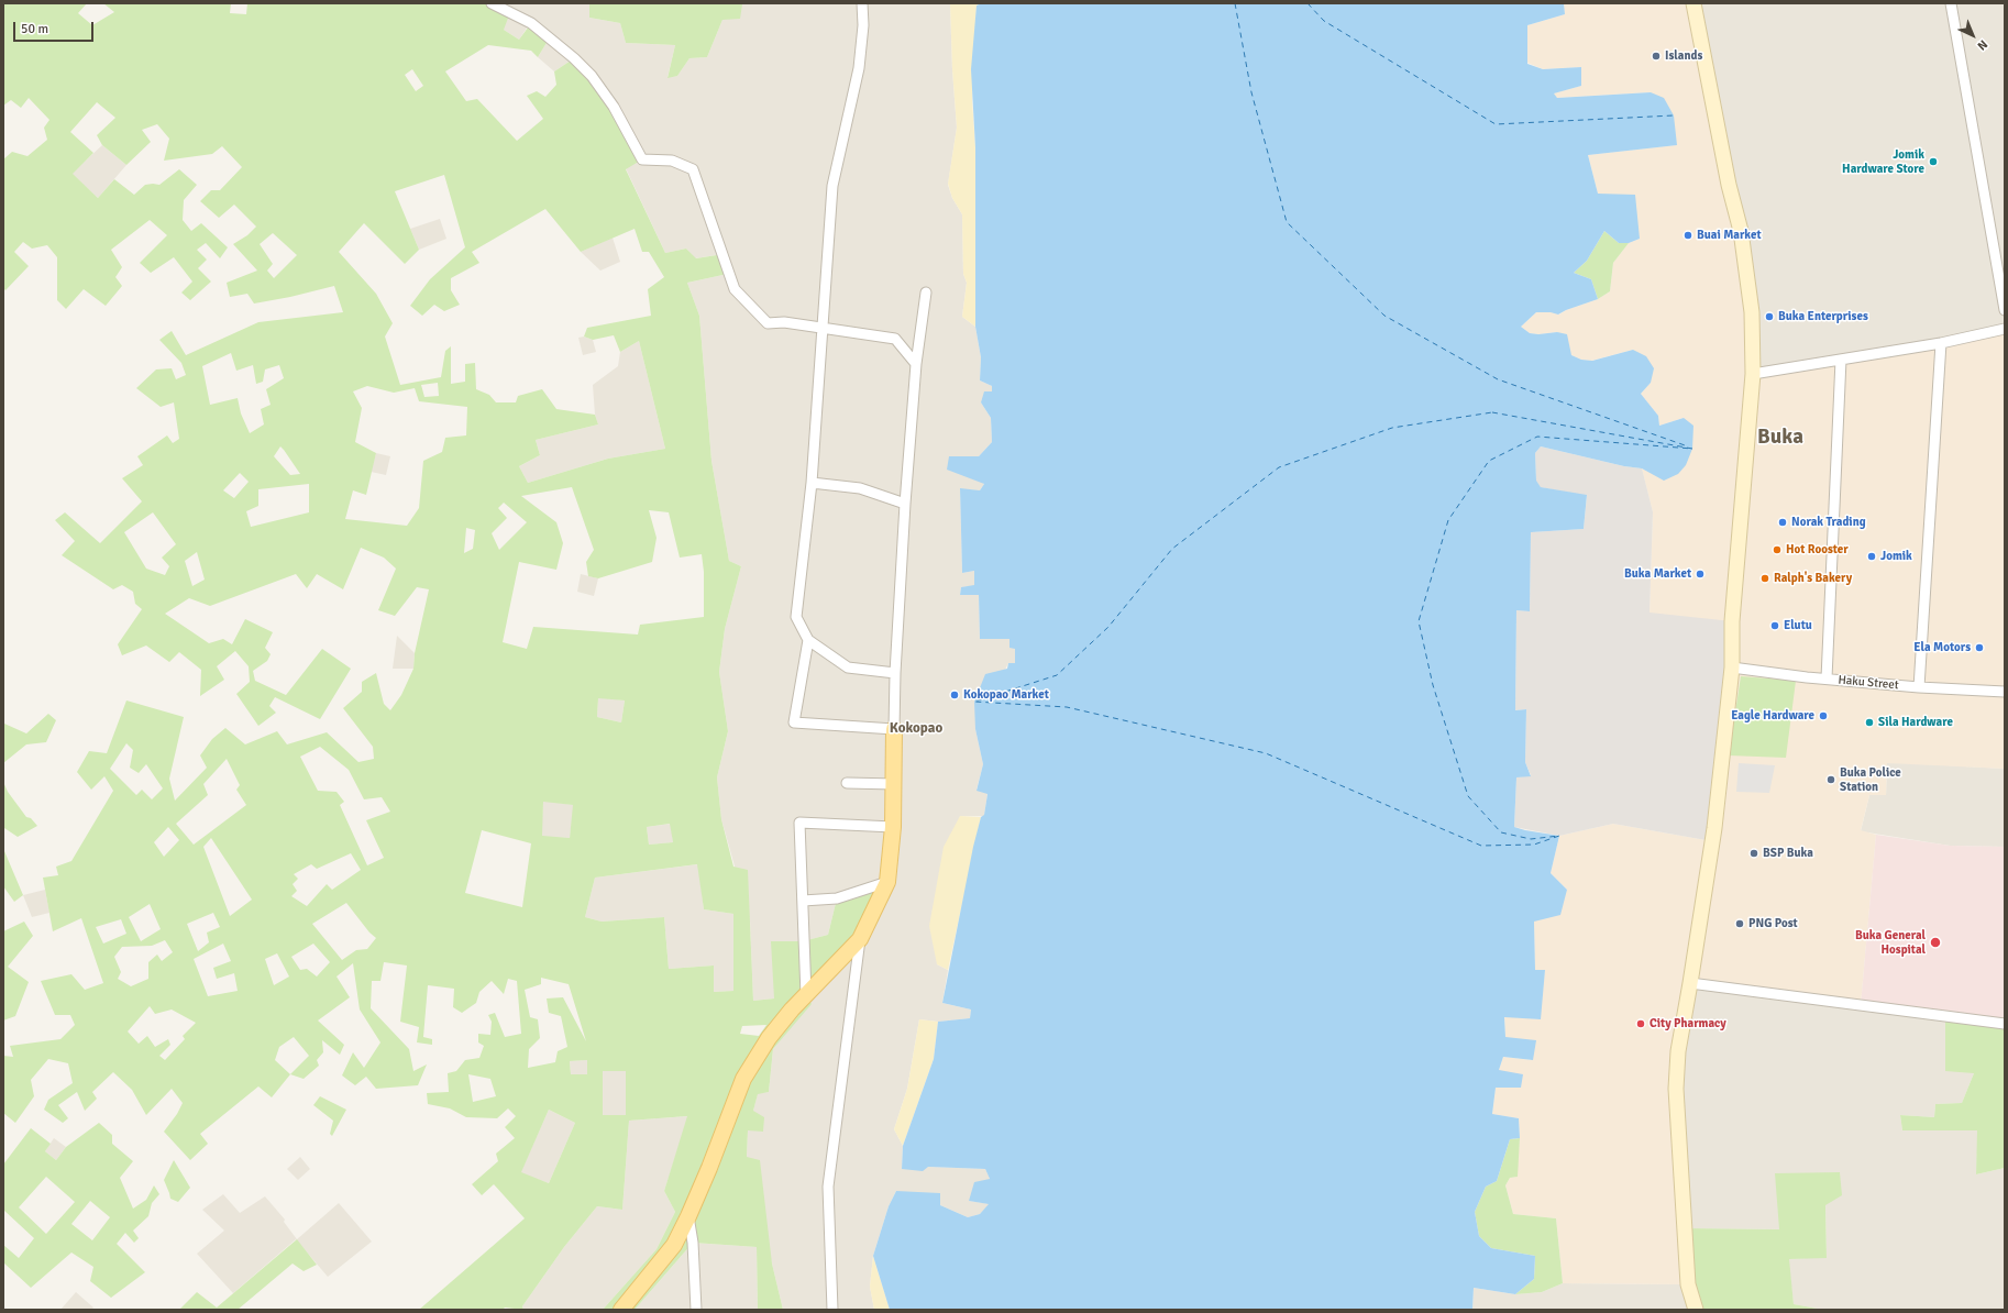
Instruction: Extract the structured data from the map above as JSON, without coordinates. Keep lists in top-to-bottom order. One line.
{"streets":{"street":["Haku Street"]},"districts":["Buka","Kokopao"],"places":["Islands","Jomik Hardware Store","Buai Market","Buka Enterprises","Norak Trading","Hot Rooster","Jomik","Buka Market","Ralph's Bakery","Elutu","Ela Motors","Kokopao Market","Eagle Hardware","Sila Hardware","Buka Police Station","BSP Buka","PNG Post","Buka General Hospital","City Pharmacy"],"scale_bar":"50 m","north":"bottom right"}
